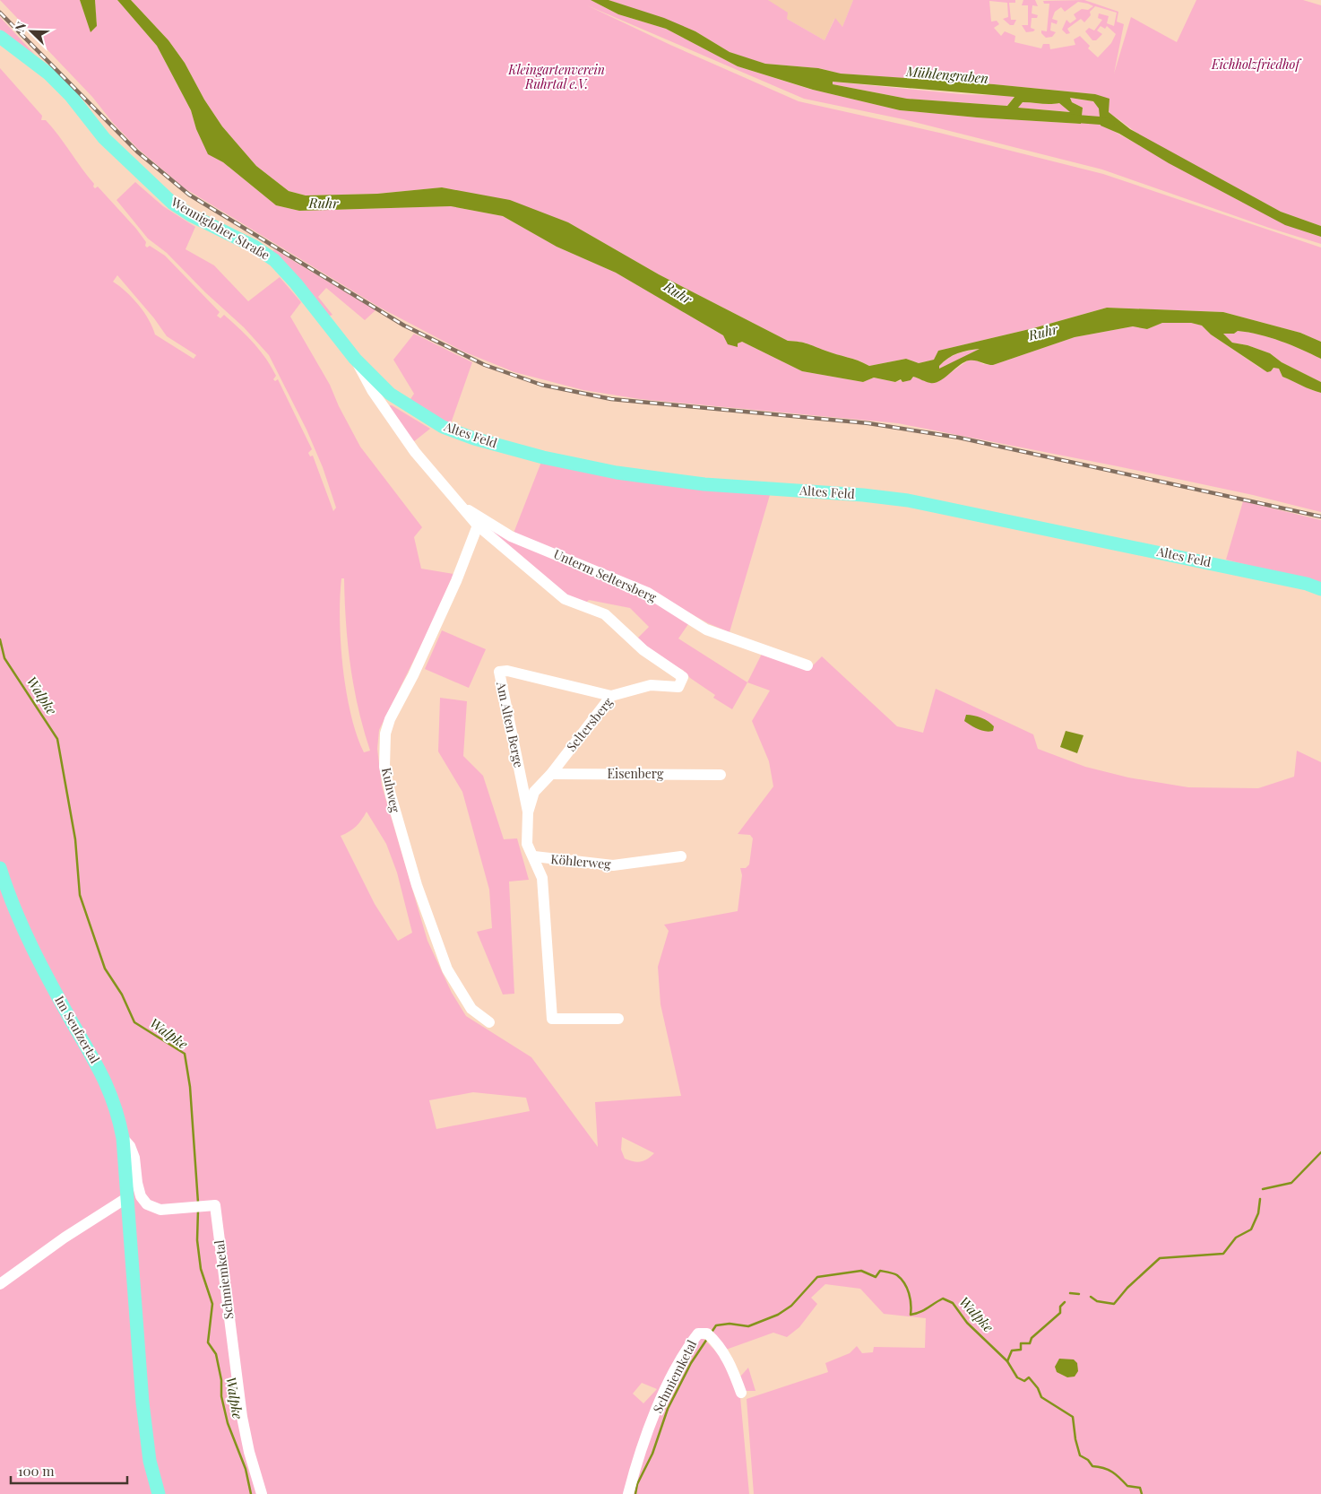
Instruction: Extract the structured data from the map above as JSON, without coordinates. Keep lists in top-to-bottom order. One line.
{"streets":{"main road":["Wennigloher Straße","Altes Feld","Im Seufzertal"],"street":["Unterm Seltersberg","Am Alten Berge","Seltersberg","Eisenberg","Kuhweg","Köhlerweg","Schmiemketal"]},"crossings":[["Wennigloher Straße","Altes Feld"],["Am Alten Berge","Seltersberg"],["Seltersberg","Eisenberg"],["Seltersberg","Kuhweg"],["Seltersberg","Köhlerweg"],["Im Seufzertal","Schmiemketal"]],"water":["Mühlengraben","Ruhr","Walpke"],"parks":["Eichholzfriedhof","Kleingartenverein Ruhrtal e.V."],"scale_bar":"100 m","north":"top left"}
